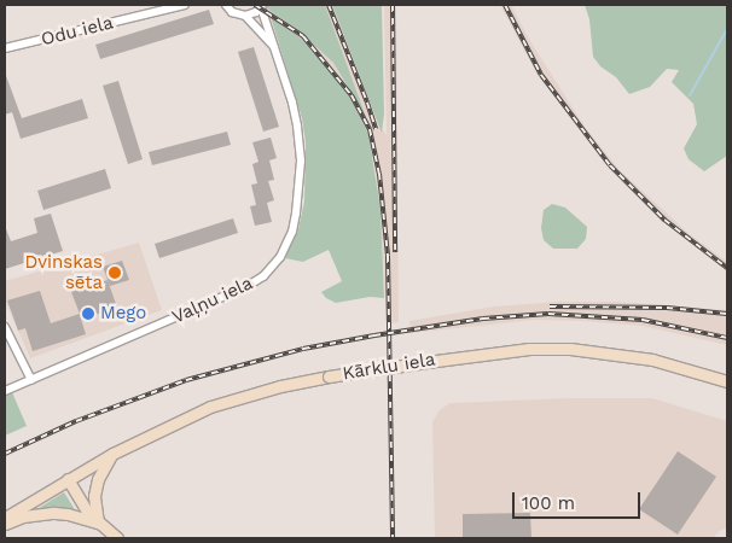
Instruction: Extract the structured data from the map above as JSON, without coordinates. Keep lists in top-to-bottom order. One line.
{"streets":{"street":["Odu iela","Vaļņu iela","Kārklu iela"]},"places":["Dvinskas sēta","Mego"],"scale_bar":"100 m"}
